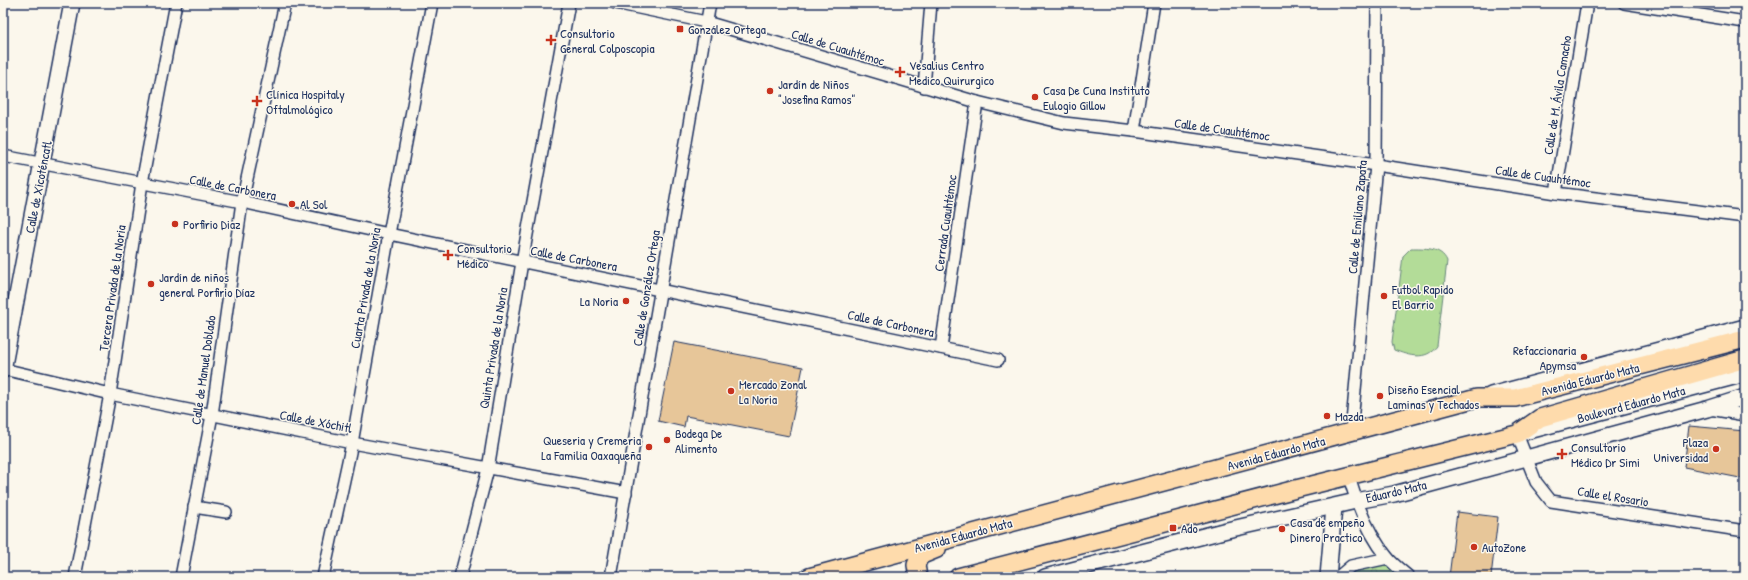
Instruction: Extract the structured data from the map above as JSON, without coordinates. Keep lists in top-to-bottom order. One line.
{"streets":{"main road":["Avenida Eduardo Mata"],"street":["Calle de Cuauhtémoc","Calle de M. Ávila Camacho","Calle de Xicoténcatl","Calle de Carbonera","Calle de Emiliano Zapata","Cerrada Cuauhtémoc","Tercera Privada de la Noria","Cuarta Privada de la Noria","Calle de González Ortega","Quinta Privada de la Noria","Calle de Manuel Doblado","Boulevard Eduardo Mata","Calle de Xóchitl","Eduardo Mata","Calle el Rosario"]},"crossings":[["Calle de Cuauhtémoc","Calle de M. Ávila Camacho"],["Calle de Cuauhtémoc","Calle de Emiliano Zapata"],["Calle de Cuauhtémoc","Cerrada Cuauhtémoc"],["Calle de Cuauhtémoc","Calle de González Ortega"],["Calle de Xicoténcatl","Calle de Carbonera"],["Calle de Xicoténcatl","Calle de Xóchitl"],["Calle de Carbonera","Cerrada Cuauhtémoc"],["Calle de Carbonera","Tercera Privada de la Noria"],["Calle de Carbonera","Cuarta Privada de la Noria"],["Calle de Carbonera","Calle de González Ortega"],["Calle de Carbonera","Quinta Privada de la Noria"],["Calle de Carbonera","Calle de Manuel Doblado"],["Calle de Emiliano Zapata","Avenida Eduardo Mata"],["Tercera Privada de la Noria","Calle de Xóchitl"],["Cuarta Privada de la Noria","Calle de Xóchitl"],["Calle de González Ortega","Calle de Xóchitl"],["Quinta Privada de la Noria","Calle de Xóchitl"],["Calle de Manuel Doblado","Calle de Xóchitl"],["Avenida Eduardo Mata","Boulevard Eduardo Mata"],["Avenida Eduardo Mata","Calle el Rosario"],["Boulevard Eduardo Mata","Calle el Rosario"],["Eduardo Mata","Calle el Rosario"]],"places":{"transit":["González Ortega","Ado"],"health":["Consultorio General Colposcopia","Vesalius Centro Medico Quirurgico","Clínica Hospitaly Oftalmológico","Consultorio Médico","Consultorio Médico Dr Simi"],"other":["Jardín de Niños \"Josefina Ramos\"","Casa De Cuna Instituto Eulogio Gillow","Al Sol","Porfirio Diaz","Jardín de niños general Porfirio Díaz","Futbol Rapido El Barrio","La Noria","Refaccionaria Apymsa","Mercado Zonal La Noria","Diseño Esencial Laminas y Techados","Mazda","Bodega De Alimento","Queseria y Cremeria La Familia Oaxaqueña","Plaza Universidad","Casa de empeño Dinero Practico","AutoZone"]}}
